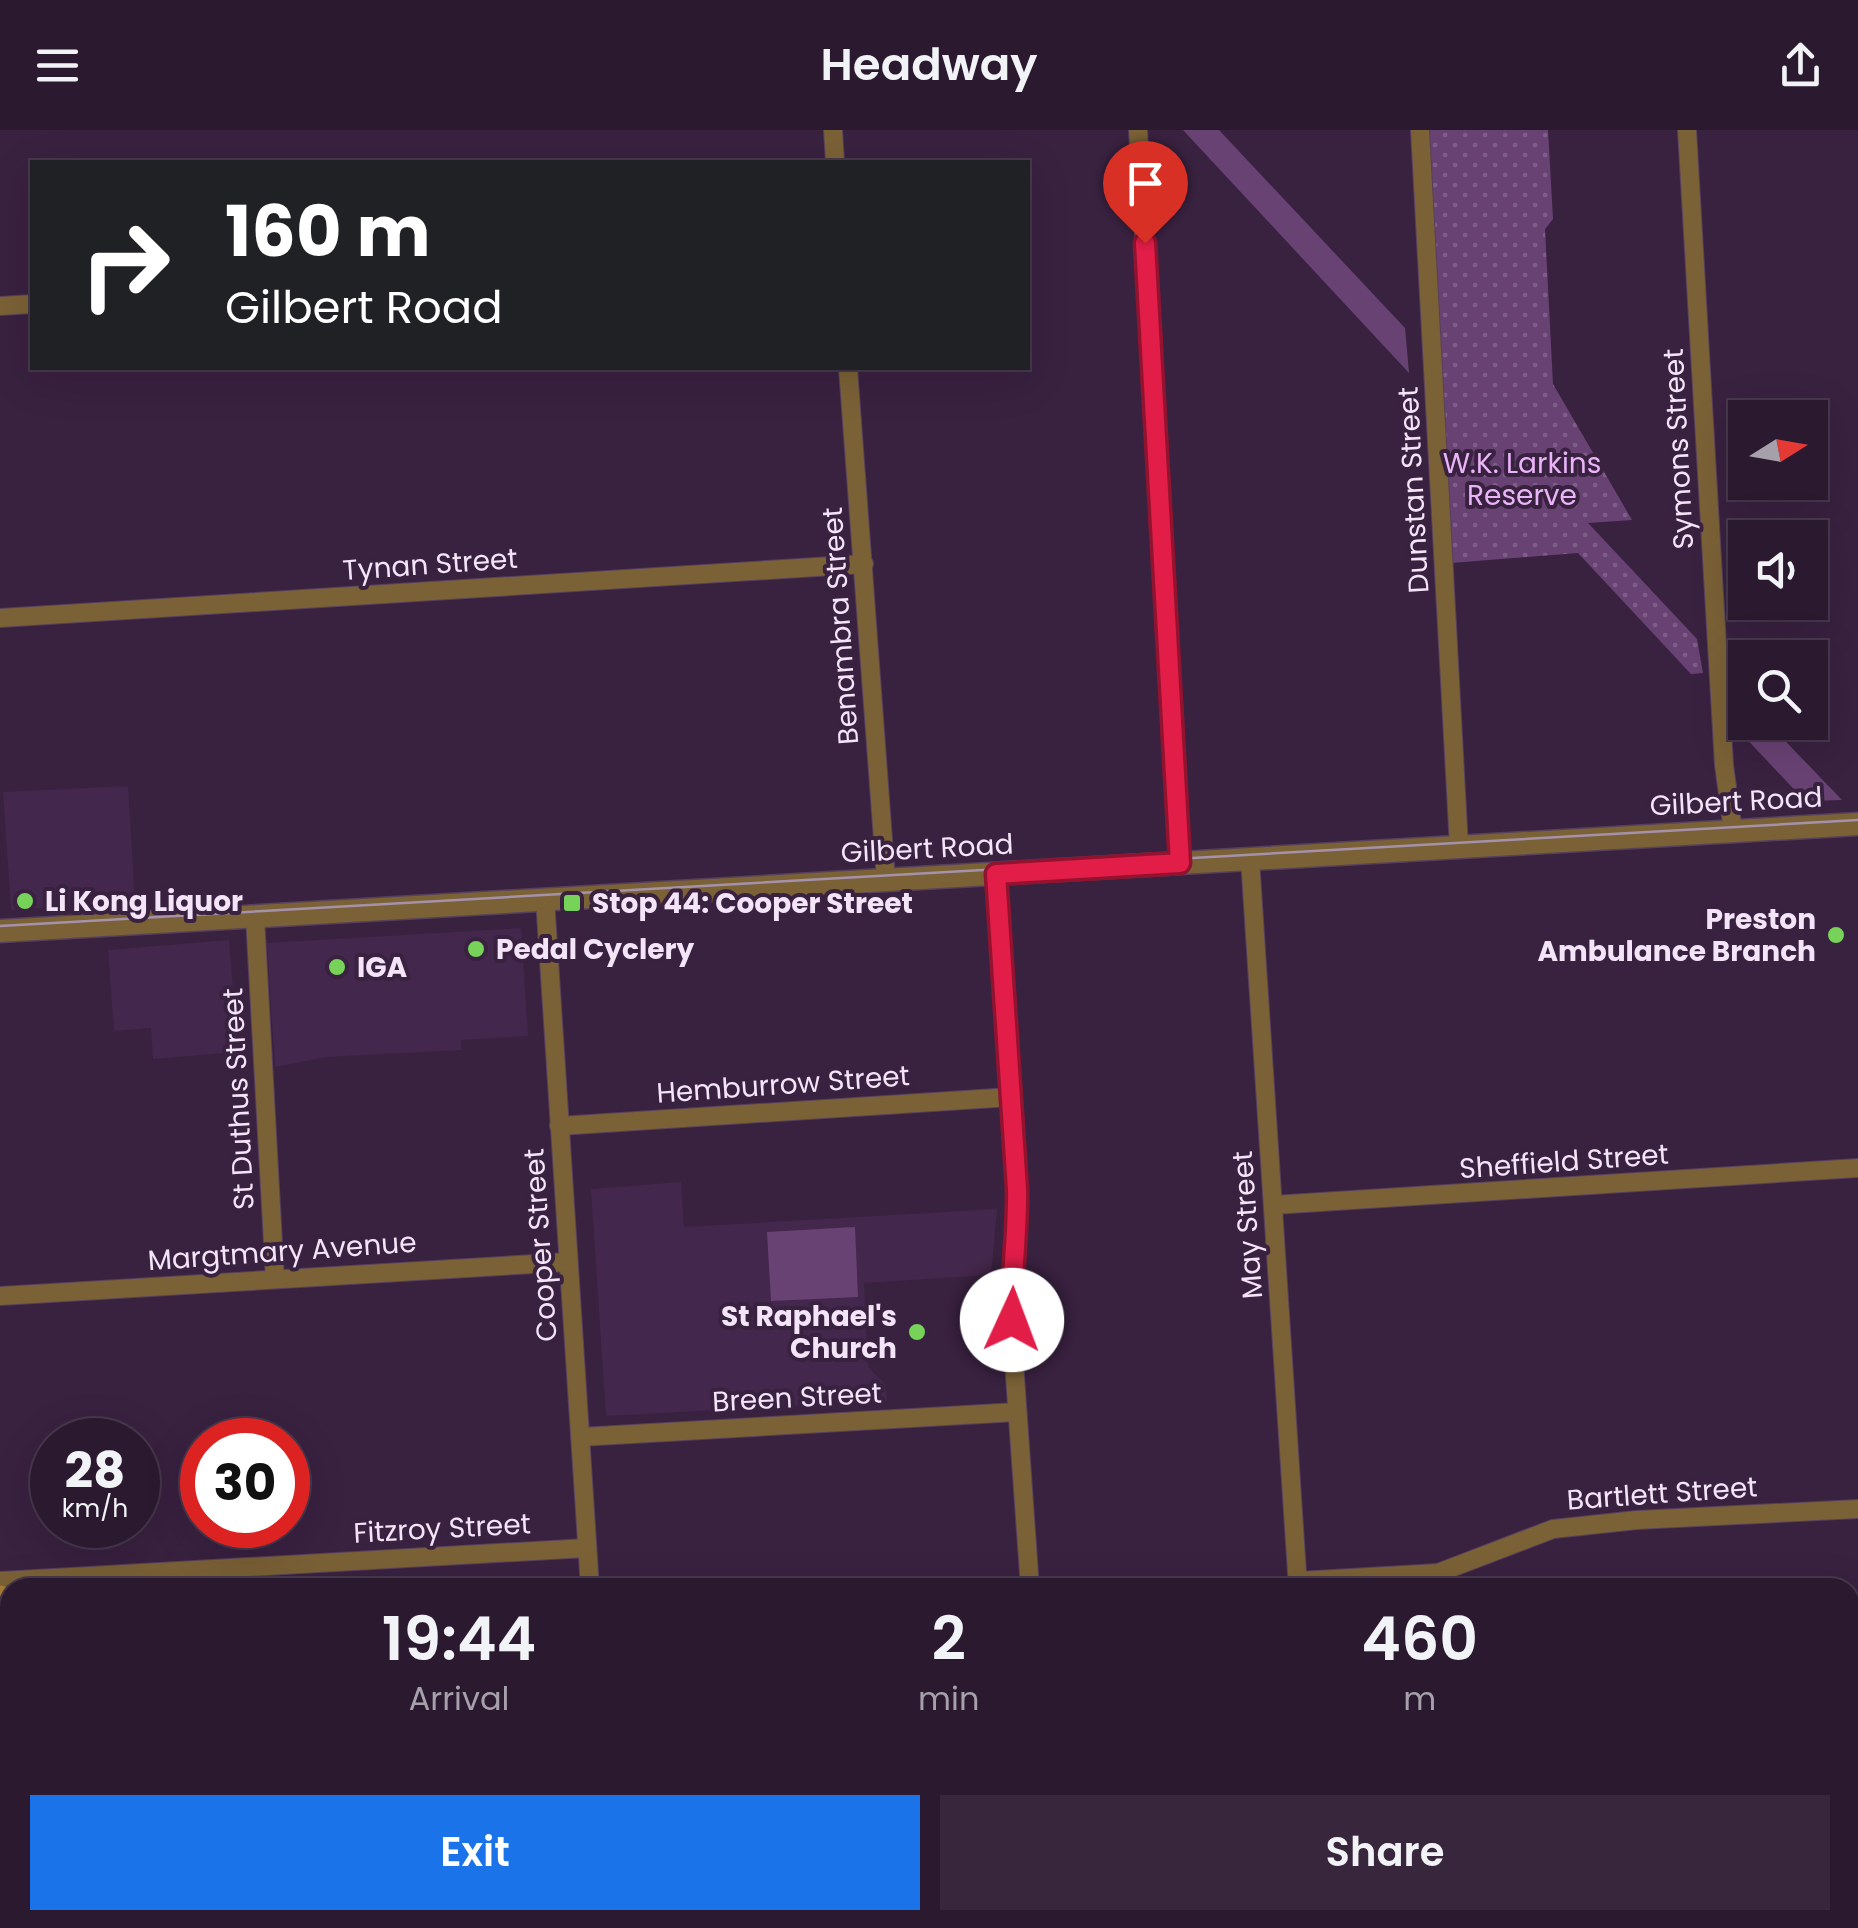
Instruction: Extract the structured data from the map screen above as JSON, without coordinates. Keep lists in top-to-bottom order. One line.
{"streets":{"street":["Symons Street","Dunstan Street","Tynan Street","Benambra Street","Gilbert Road","Hemburrow Street","St Duthus Street","Sheffield Street","May Street","Cooper Street","Margtmary Avenue","Breen Street","Bartlett Street","Fitzroy Street"]},"crossings":[["Symons Street","Gilbert Road"],["Dunstan Street","Gilbert Road"],["Tynan Street","Benambra Street"],["Benambra Street","Gilbert Road"],["Gilbert Road","St Duthus Street"],["Gilbert Road","May Street"],["Gilbert Road","Cooper Street"],["Hemburrow Street","Cooper Street"],["St Duthus Street","Margtmary Avenue"],["Sheffield Street","May Street"],["Cooper Street","Margtmary Avenue"],["Cooper Street","Breen Street"],["Cooper Street","Fitzroy Street"]],"parks":["W.K. Larkins Reserve"],"places":{"other":["Li Kong Liquor","Preston Ambulance Branch","Pedal Cyclery","IGA","St Raphael's Church"],"transit":["Stop 44: Cooper Street"]},"north":"right","page":{"header":"Headway","turn":["160 m","Gilbert Road"],"speed":"28 km/h","limit":"30","eta":["19:44","Arrival","2","min","460","m"],"buttons":["Exit","Share"]}}
